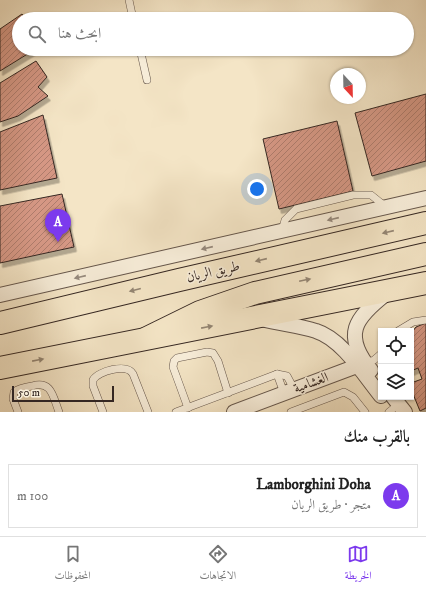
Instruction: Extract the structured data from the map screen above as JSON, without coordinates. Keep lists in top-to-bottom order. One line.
{"streets":{"main road":["طريق الريان"],"street":["الغشامية"]},"one_way":["طريق الريان"],"scale_bar":"50 m","north":"bottom","page":{"search":"ابحث هنا","pins":"A","scale":"50 m","heading":"بالقرب منك","list":[{"mark":"A","name":"Lamborghini Doha","note":"متجر · طريق الريان","value":"100 m"}],"nav":["الخريطة","الاتجاهات","المحفوظات"]}}
